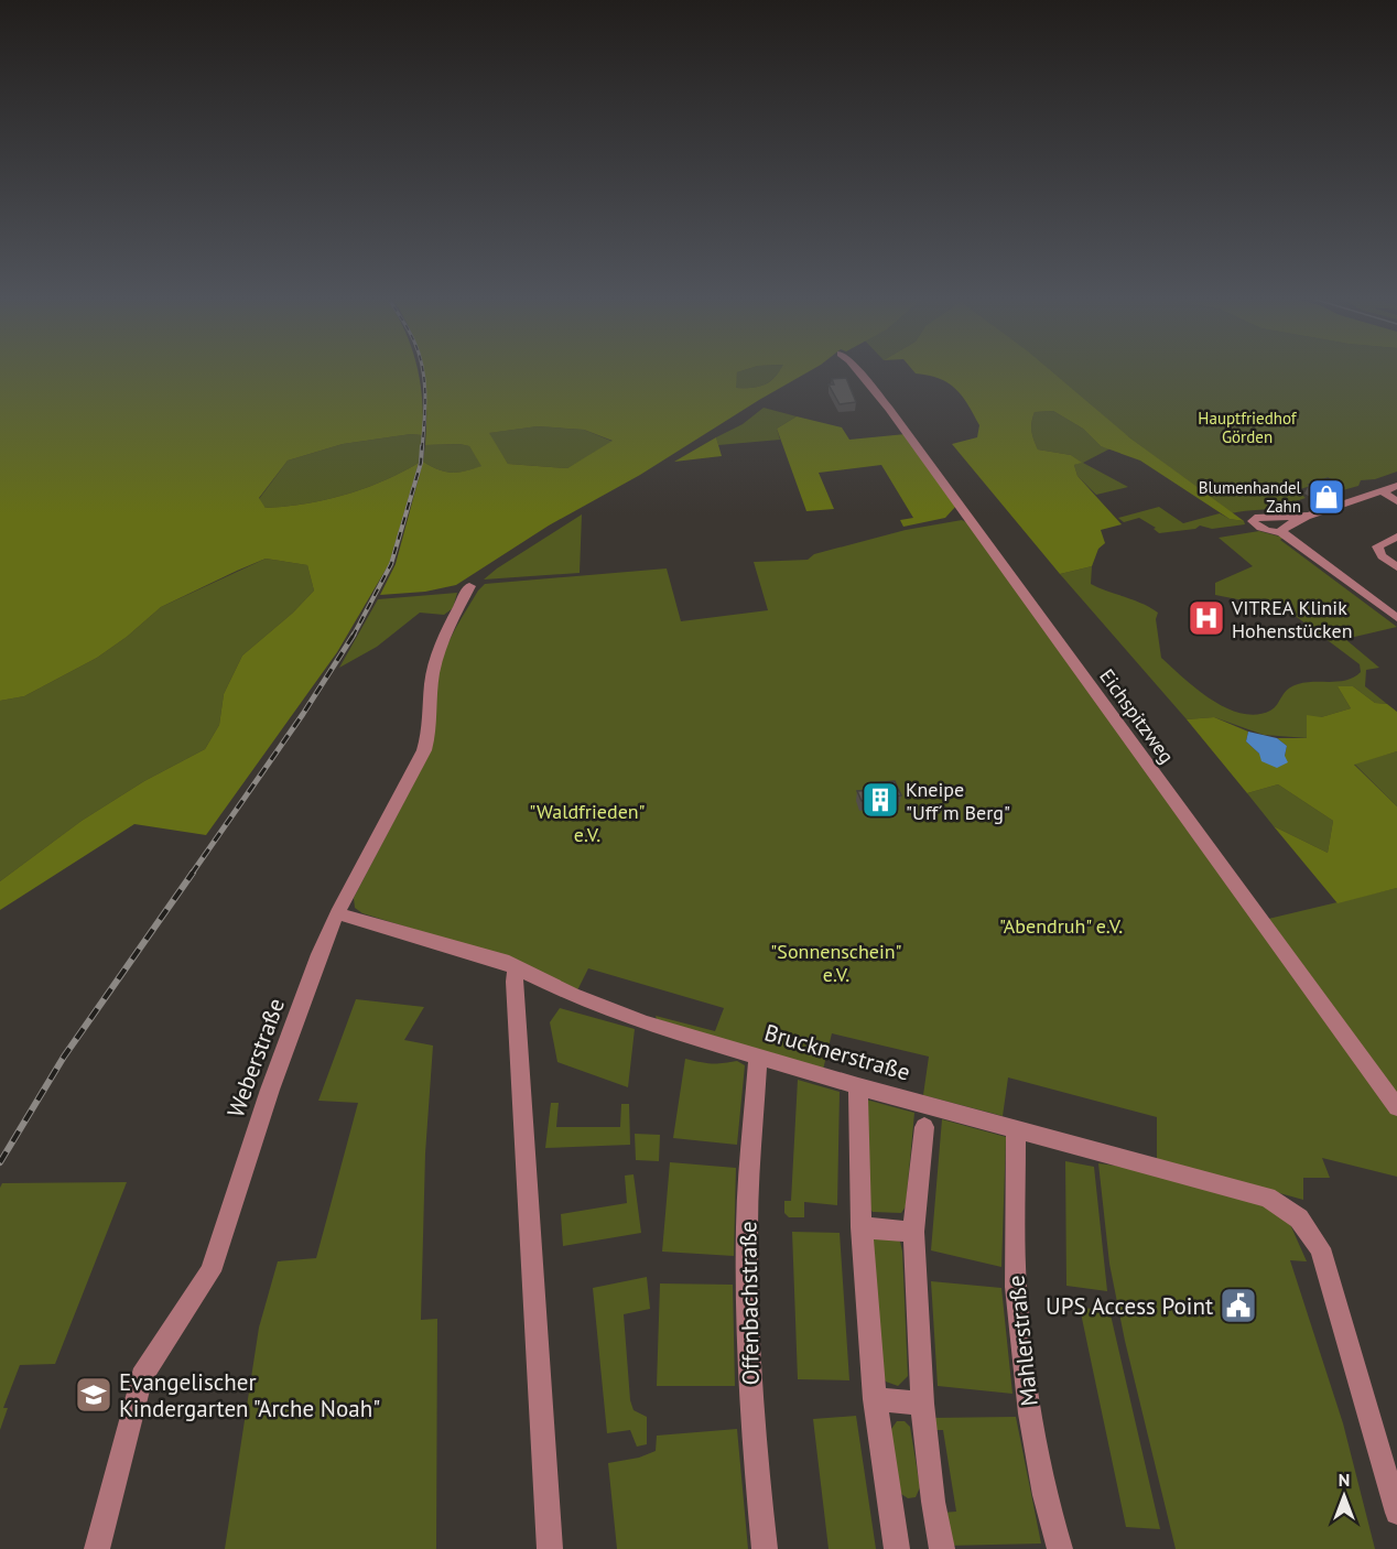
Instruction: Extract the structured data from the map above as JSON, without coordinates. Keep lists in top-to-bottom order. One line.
{"streets":{"street":["Eichspitzweg","Brucknerstraße","Weberstraße","Offenbachstraße","Mahlerstraße"]},"crossings":[["Brucknerstraße","Weberstraße"],["Brucknerstraße","Offenbachstraße"],["Brucknerstraße","Mahlerstraße"]],"parks":["Hauptfriedhof Görden","\"Waldfrieden\" e.V.","\"Abendruh\" e.V.","\"Sonnenschein\" e.V."],"places":{"shop":["Blumenhandel Zahn"],"hospital":["VITREA Klinik Hohenstücken"],"building":["Kneipe \"Uff´m Berg\""],"public building":["UPS Access Point"],"school or university":["Evangelischer Kindergarten \"Arche Noah\""]},"north":"top"}
